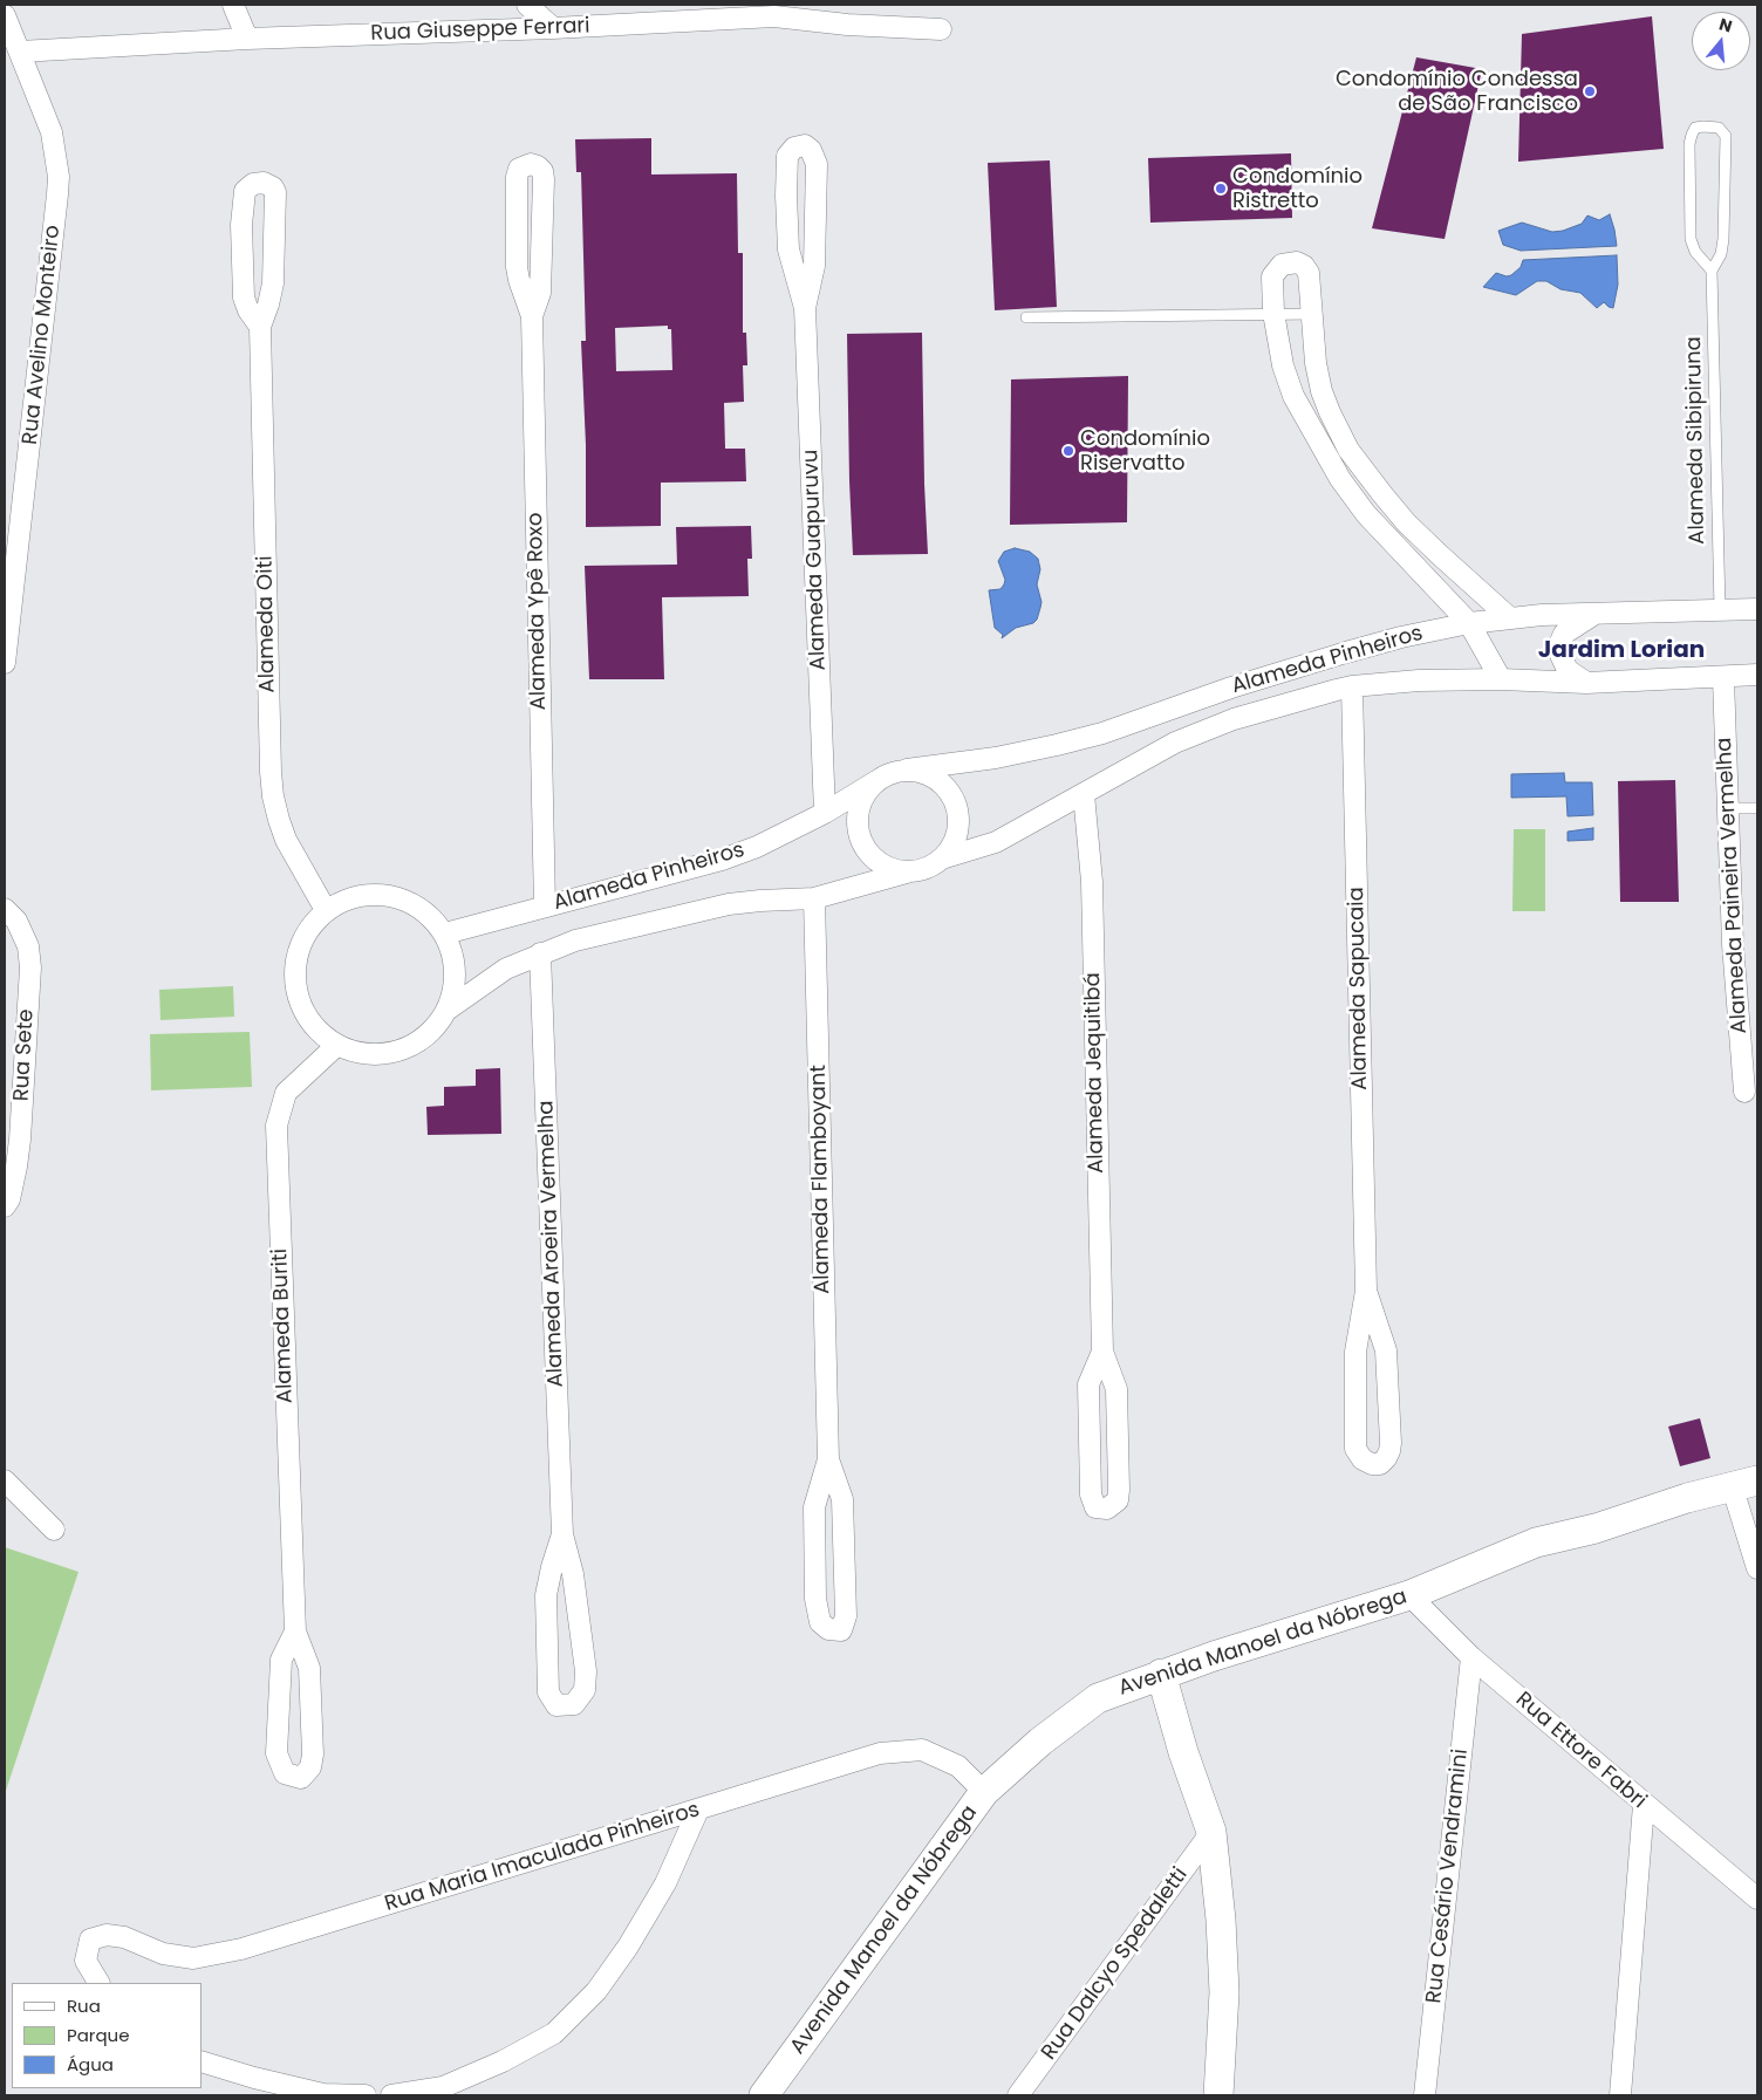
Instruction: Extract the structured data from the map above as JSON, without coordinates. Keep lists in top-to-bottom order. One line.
{"streets":{"main road":["Avenida Manoel da Nóbrega"],"street":["Rua Giuseppe Ferrari","Rua Avelino Monteiro","Alameda Guapuruvu","Alameda Ypê Roxo","Alameda Oiti","Alameda Pinheiros","Alameda Paineira Vermelha","Alameda Sapucaia","Rua Sete","Alameda Jequitibá","Alameda Flamboyant","Alameda Aroeira Vermelha","Alameda Buriti","Rua Ettore Fabri","Rua Maria Imaculada Pinheiros","Rua Cesário Vendramini","Rua Dalcyo Spedaletti"],"lane":["Alameda Sibipiruna"]},"crossings":[["Rua Giuseppe Ferrari","Rua Avelino Monteiro"],["Alameda Sibipiruna","Alameda Pinheiros"],["Alameda Guapuruvu","Alameda Pinheiros"],["Alameda Ypê Roxo","Alameda Pinheiros"],["Alameda Oiti","Alameda Pinheiros"],["Alameda Oiti","Alameda Buriti"],["Alameda Pinheiros","Alameda Paineira Vermelha"],["Alameda Pinheiros","Alameda Sapucaia"],["Alameda Pinheiros","Alameda Jequitibá"],["Alameda Pinheiros","Alameda Flamboyant"],["Alameda Pinheiros","Alameda Aroeira Vermelha"],["Alameda Pinheiros","Alameda Buriti"],["Avenida Manoel da Nóbrega","Rua Ettore Fabri"],["Avenida Manoel da Nóbrega","Rua Maria Imaculada Pinheiros"],["Rua Ettore Fabri","Rua Cesário Vendramini"]],"districts":["Jardim Lorian"],"places":["Condomínio Condessa de São Francisco","Condomínio Ristretto","Condomínio Riservatto"],"legend":["Rua","Parque","Água"],"north":"top"}
